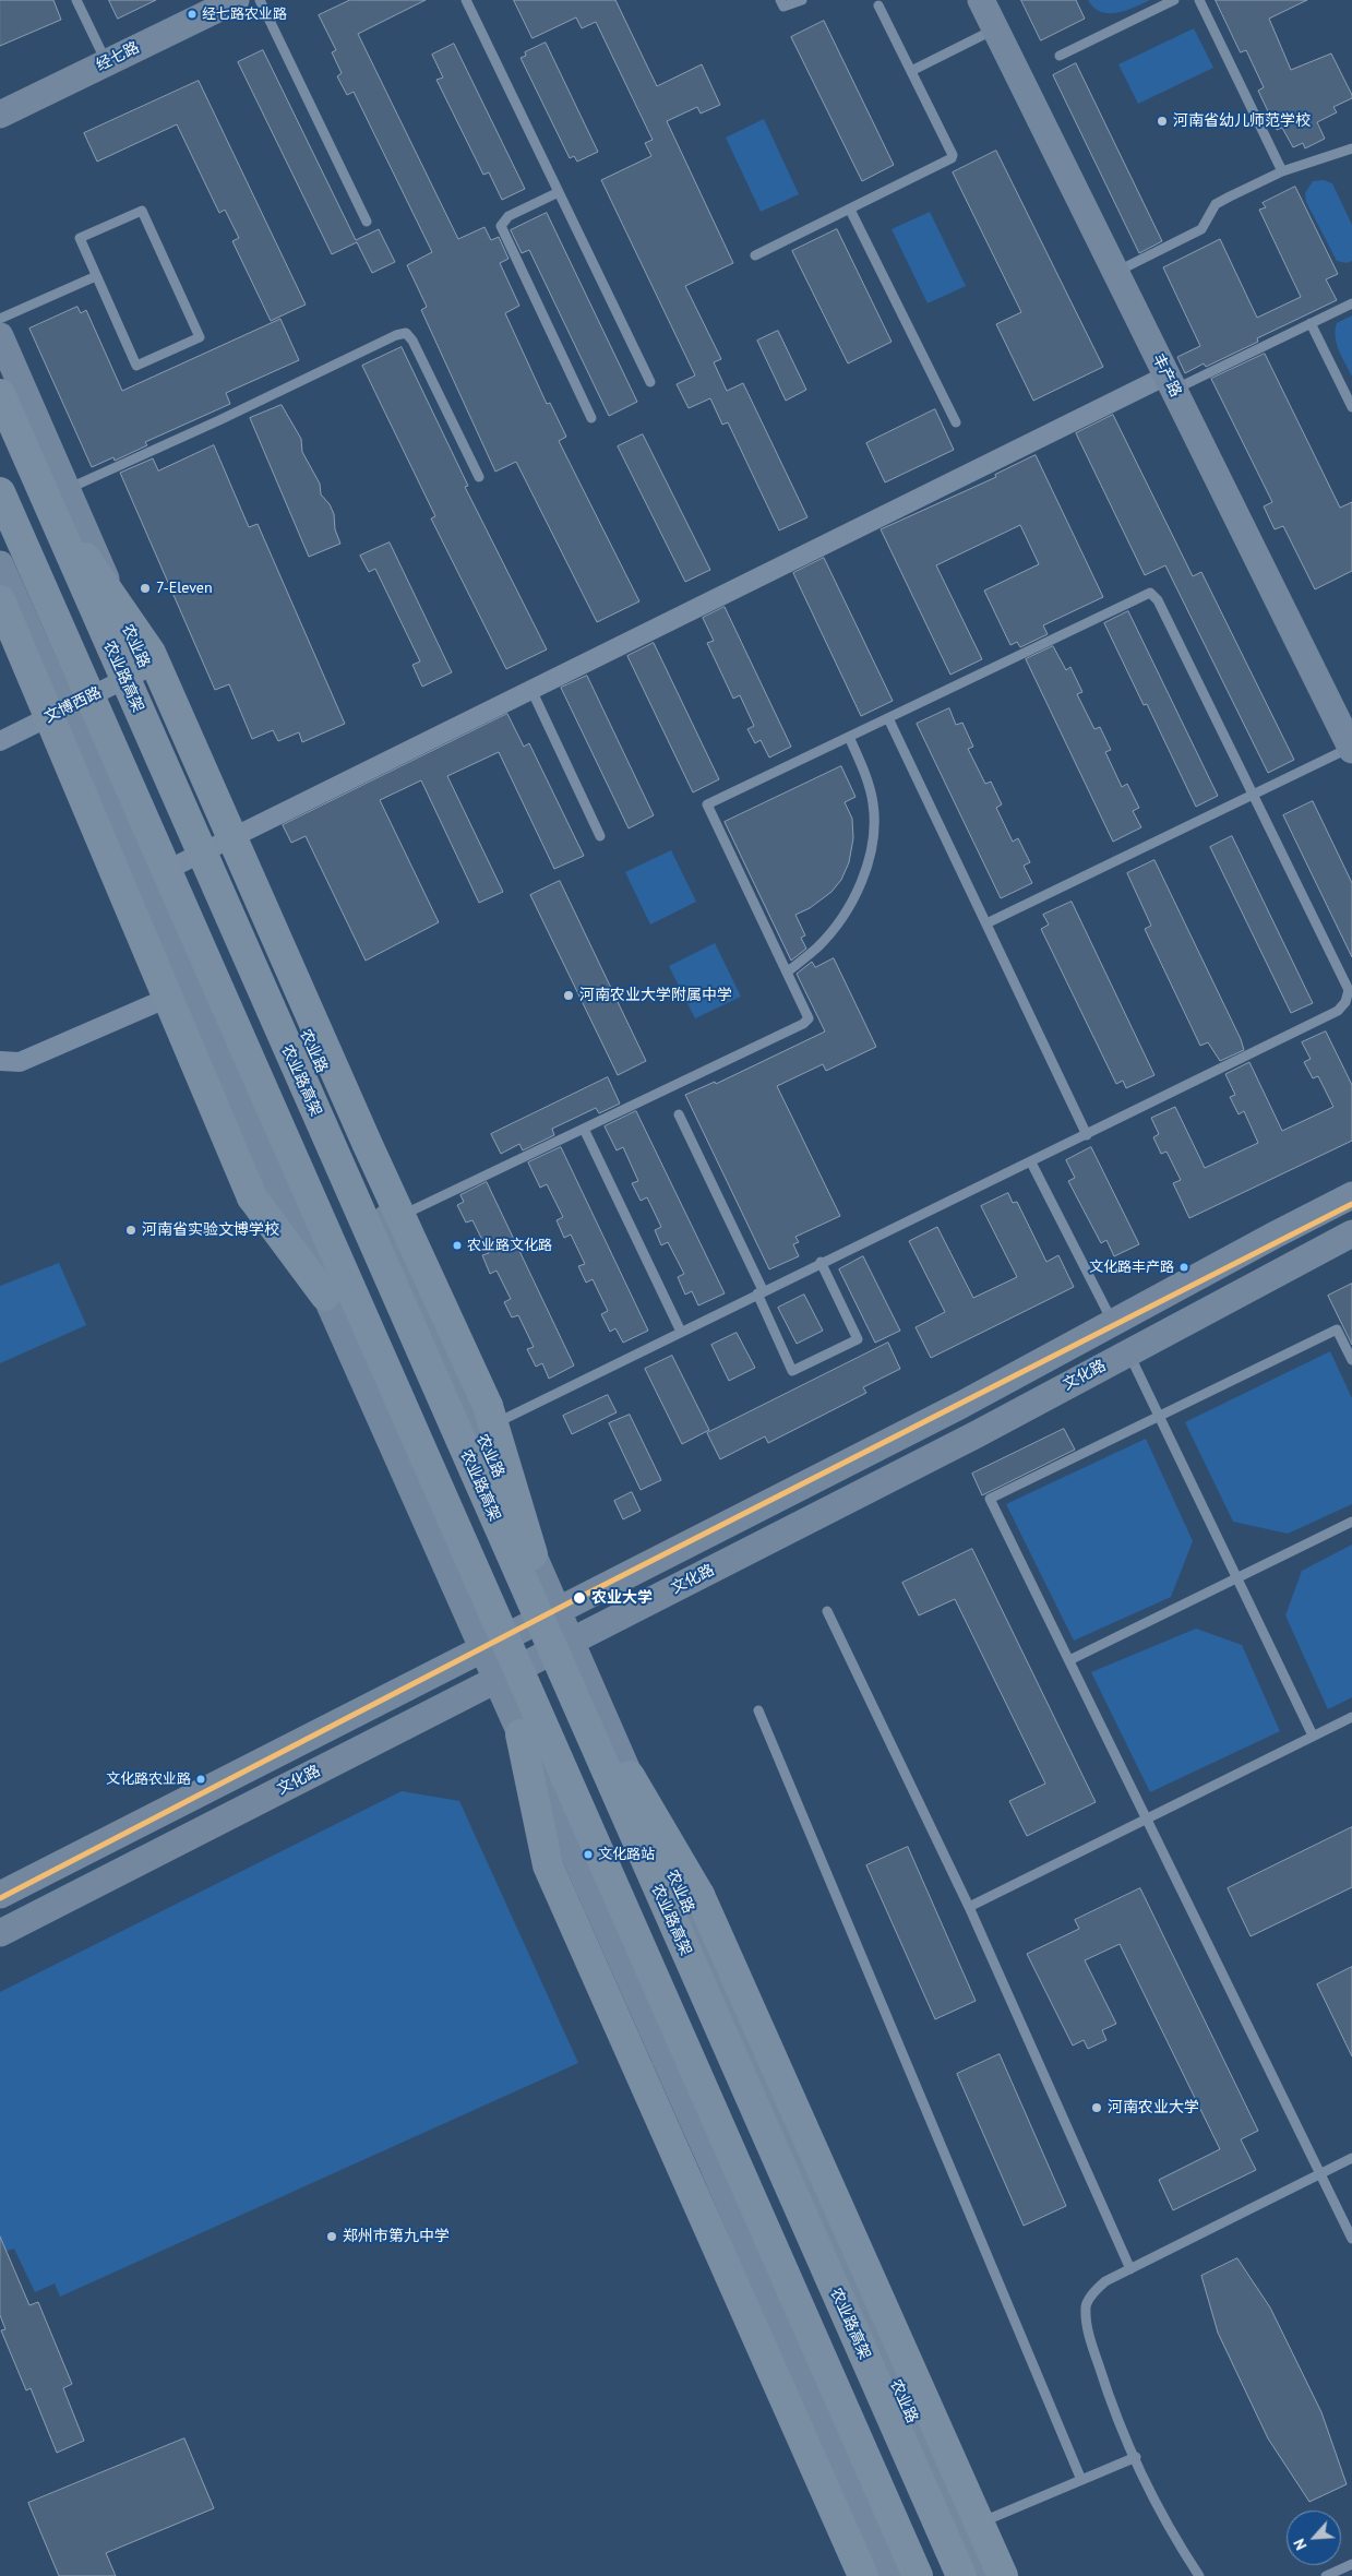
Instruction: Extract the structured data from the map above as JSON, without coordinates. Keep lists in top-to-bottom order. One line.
{"streets":{"highway":["农业路高架"],"street":["经七路","丰产路","农业路","文博西路","文化路"]},"crossings":[["农业路","农业路高架"],["农业路","文博西路"],["农业路","文化路"]],"places":["经七路农业路","河南省幼儿师范学校","7-Eleven","河南农业大学附属中学","河南省实验文博学校","农业路文化路","文化路丰产路","农业大学","文化路农业路","文化路站","河南农业大学","郑州市第九中学"],"north":"bottom left"}
